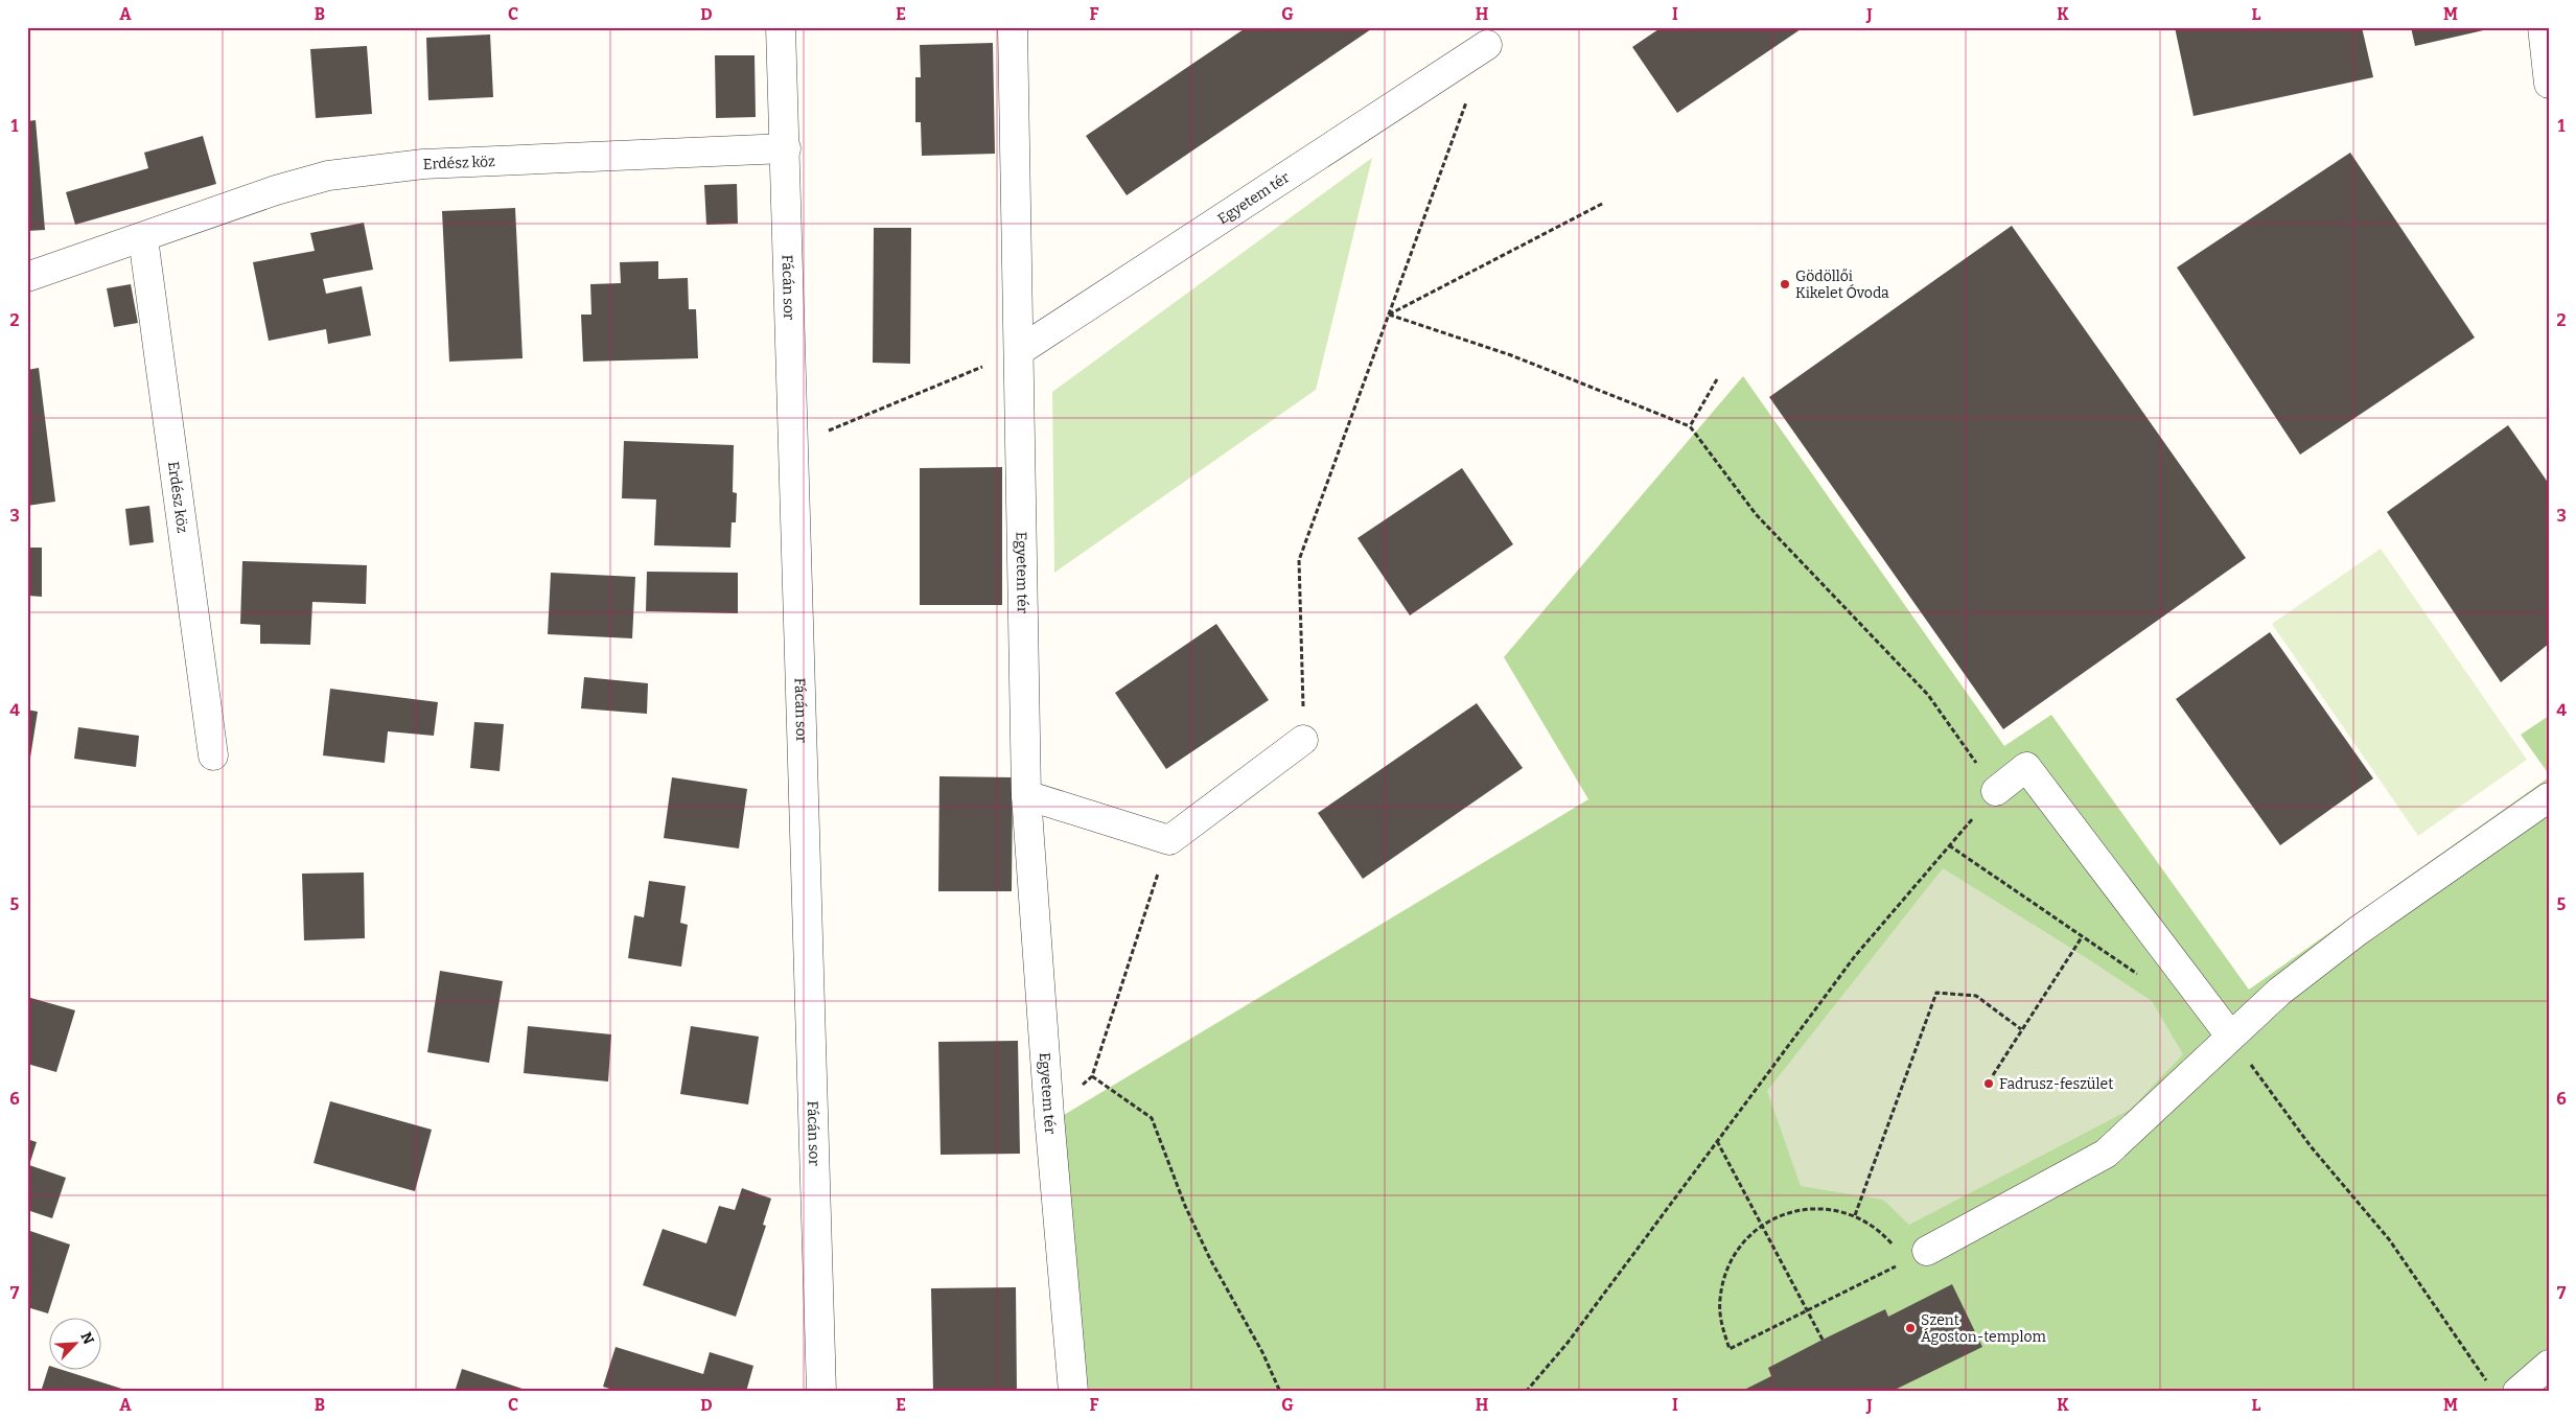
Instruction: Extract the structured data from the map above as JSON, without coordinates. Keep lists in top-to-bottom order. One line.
{"streets":{"street":["Erdész köz","Egyetem tér","Fácán sor"]},"crossings":[["Erdész köz","Fácán sor"]],"places":["Gödöllői Kikelet Óvoda","Fadrusz-feszület","Szent Ágoston-templom"],"north":"top right","grid":{"columns":["A","B","C","D","E","F","G","H","I","J","K","L","M"],"rows":["1","2","3","4","5","6","7"]}}
